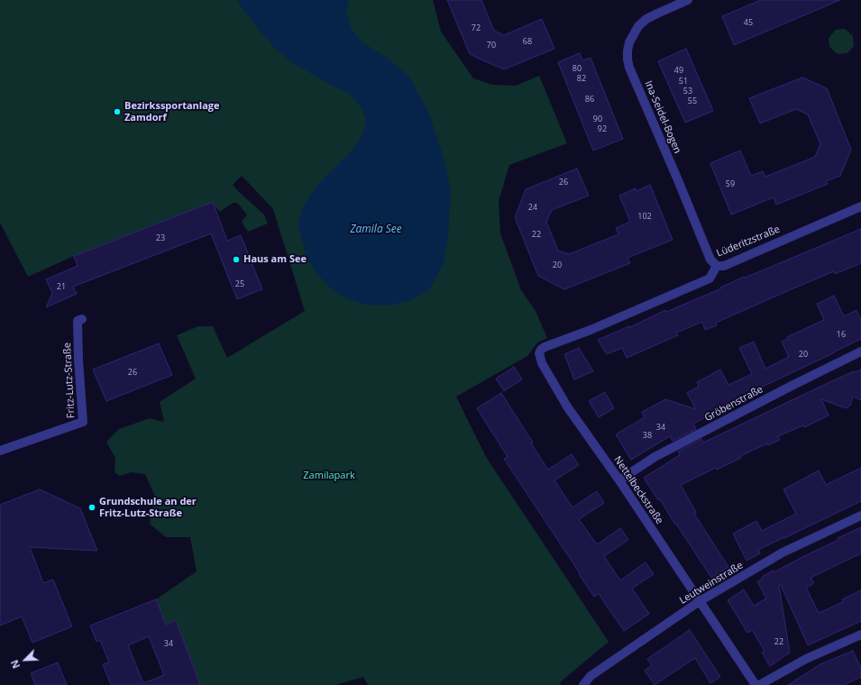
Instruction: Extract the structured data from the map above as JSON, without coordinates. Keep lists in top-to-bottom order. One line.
{"streets":{"street":["Ina-Seidel-Bogen","Lüderitzstraße","Fritz-Lutz-Straße","Gröbenstraße","Nettelbeckstraße","Leutweinstraße"]},"crossings":[["Ina-Seidel-Bogen","Lüderitzstraße"],["Lüderitzstraße","Nettelbeckstraße"],["Gröbenstraße","Nettelbeckstraße"],["Nettelbeckstraße","Leutweinstraße"]],"water":["Zamila See"],"parks":["Zamilapark"],"places":["Bezirkssportanlage Zamdorf","Haus am See","Grundschule an der Fritz-Lutz-Straße"],"house_numbers":["45","72","68","70","80","49","82","51","53","86","55","90","92","26","59","24","102","22","23","20","25","21","16","20","26","34","38","22","34"],"north":"bottom left"}
